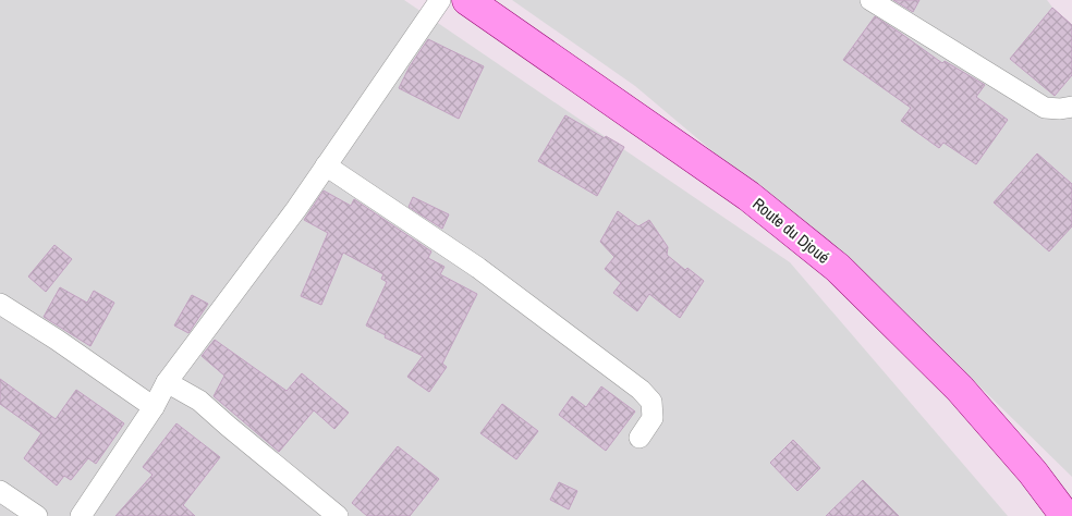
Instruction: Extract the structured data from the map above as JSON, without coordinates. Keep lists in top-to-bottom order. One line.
{"streets":{"main road":["Route du Djoué"]}}
